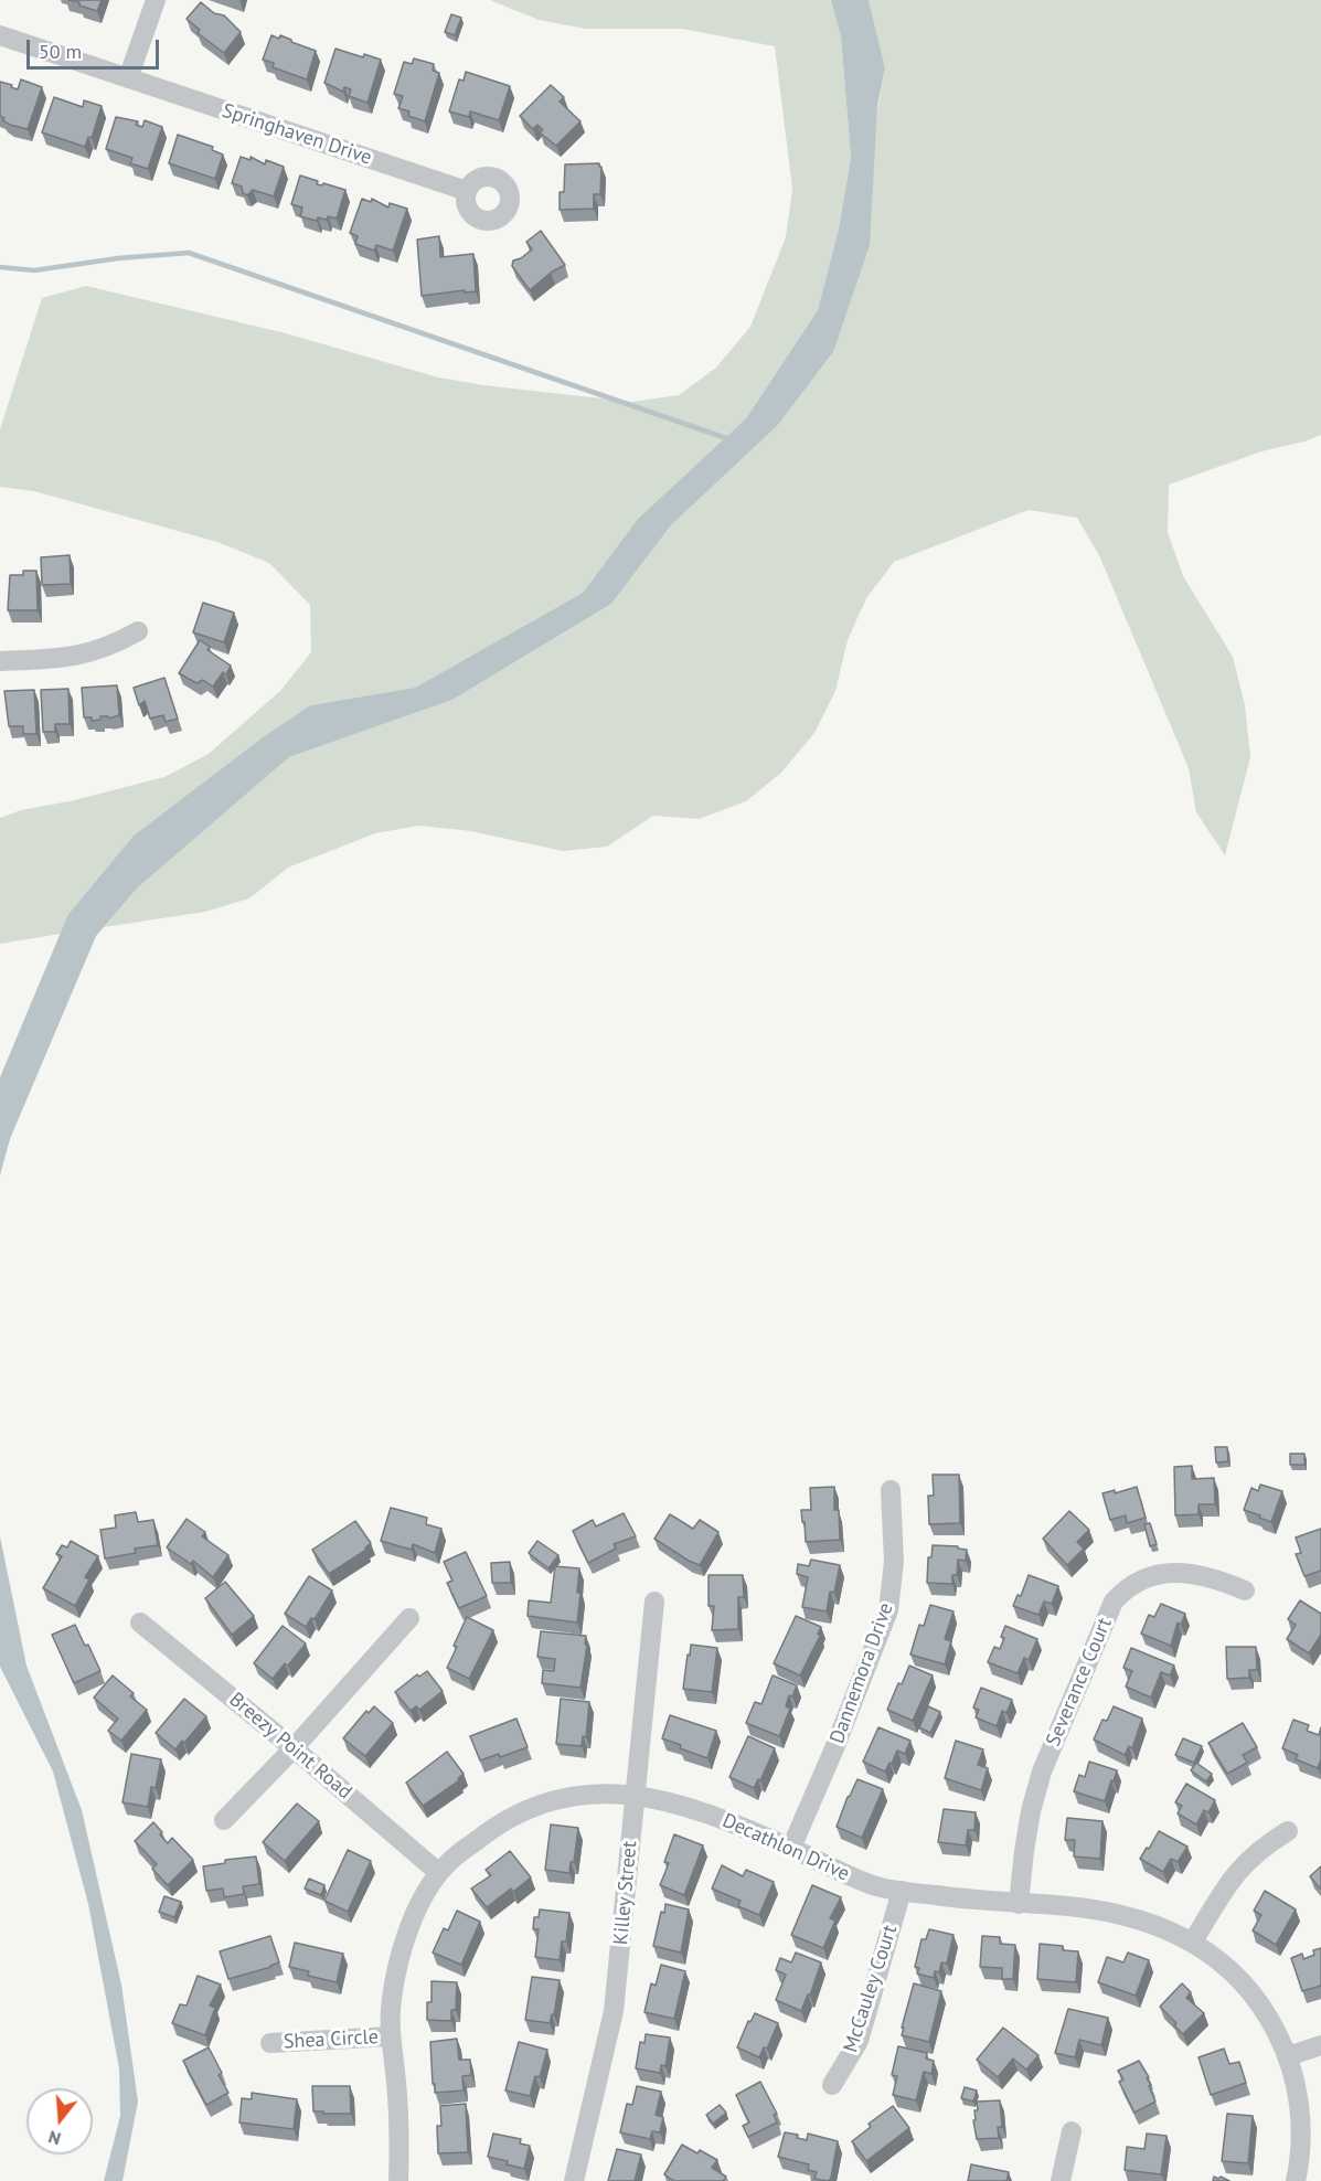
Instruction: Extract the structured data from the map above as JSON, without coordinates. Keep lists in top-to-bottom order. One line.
{"streets":{"street":["Springhaven Drive","Dannemora Drive","Severance Court","Breezy Point Road","Decathlon Drive","Killey Street","McCauley Court","Shea Circle"]},"crossings":[["Dannemora Drive","Decathlon Drive"],["Severance Court","Decathlon Drive"],["Breezy Point Road","Decathlon Drive"],["Decathlon Drive","Killey Street"],["Decathlon Drive","McCauley Court"],["Decathlon Drive","Shea Circle"]],"scale_bar":"50 m","north":"bottom"}
